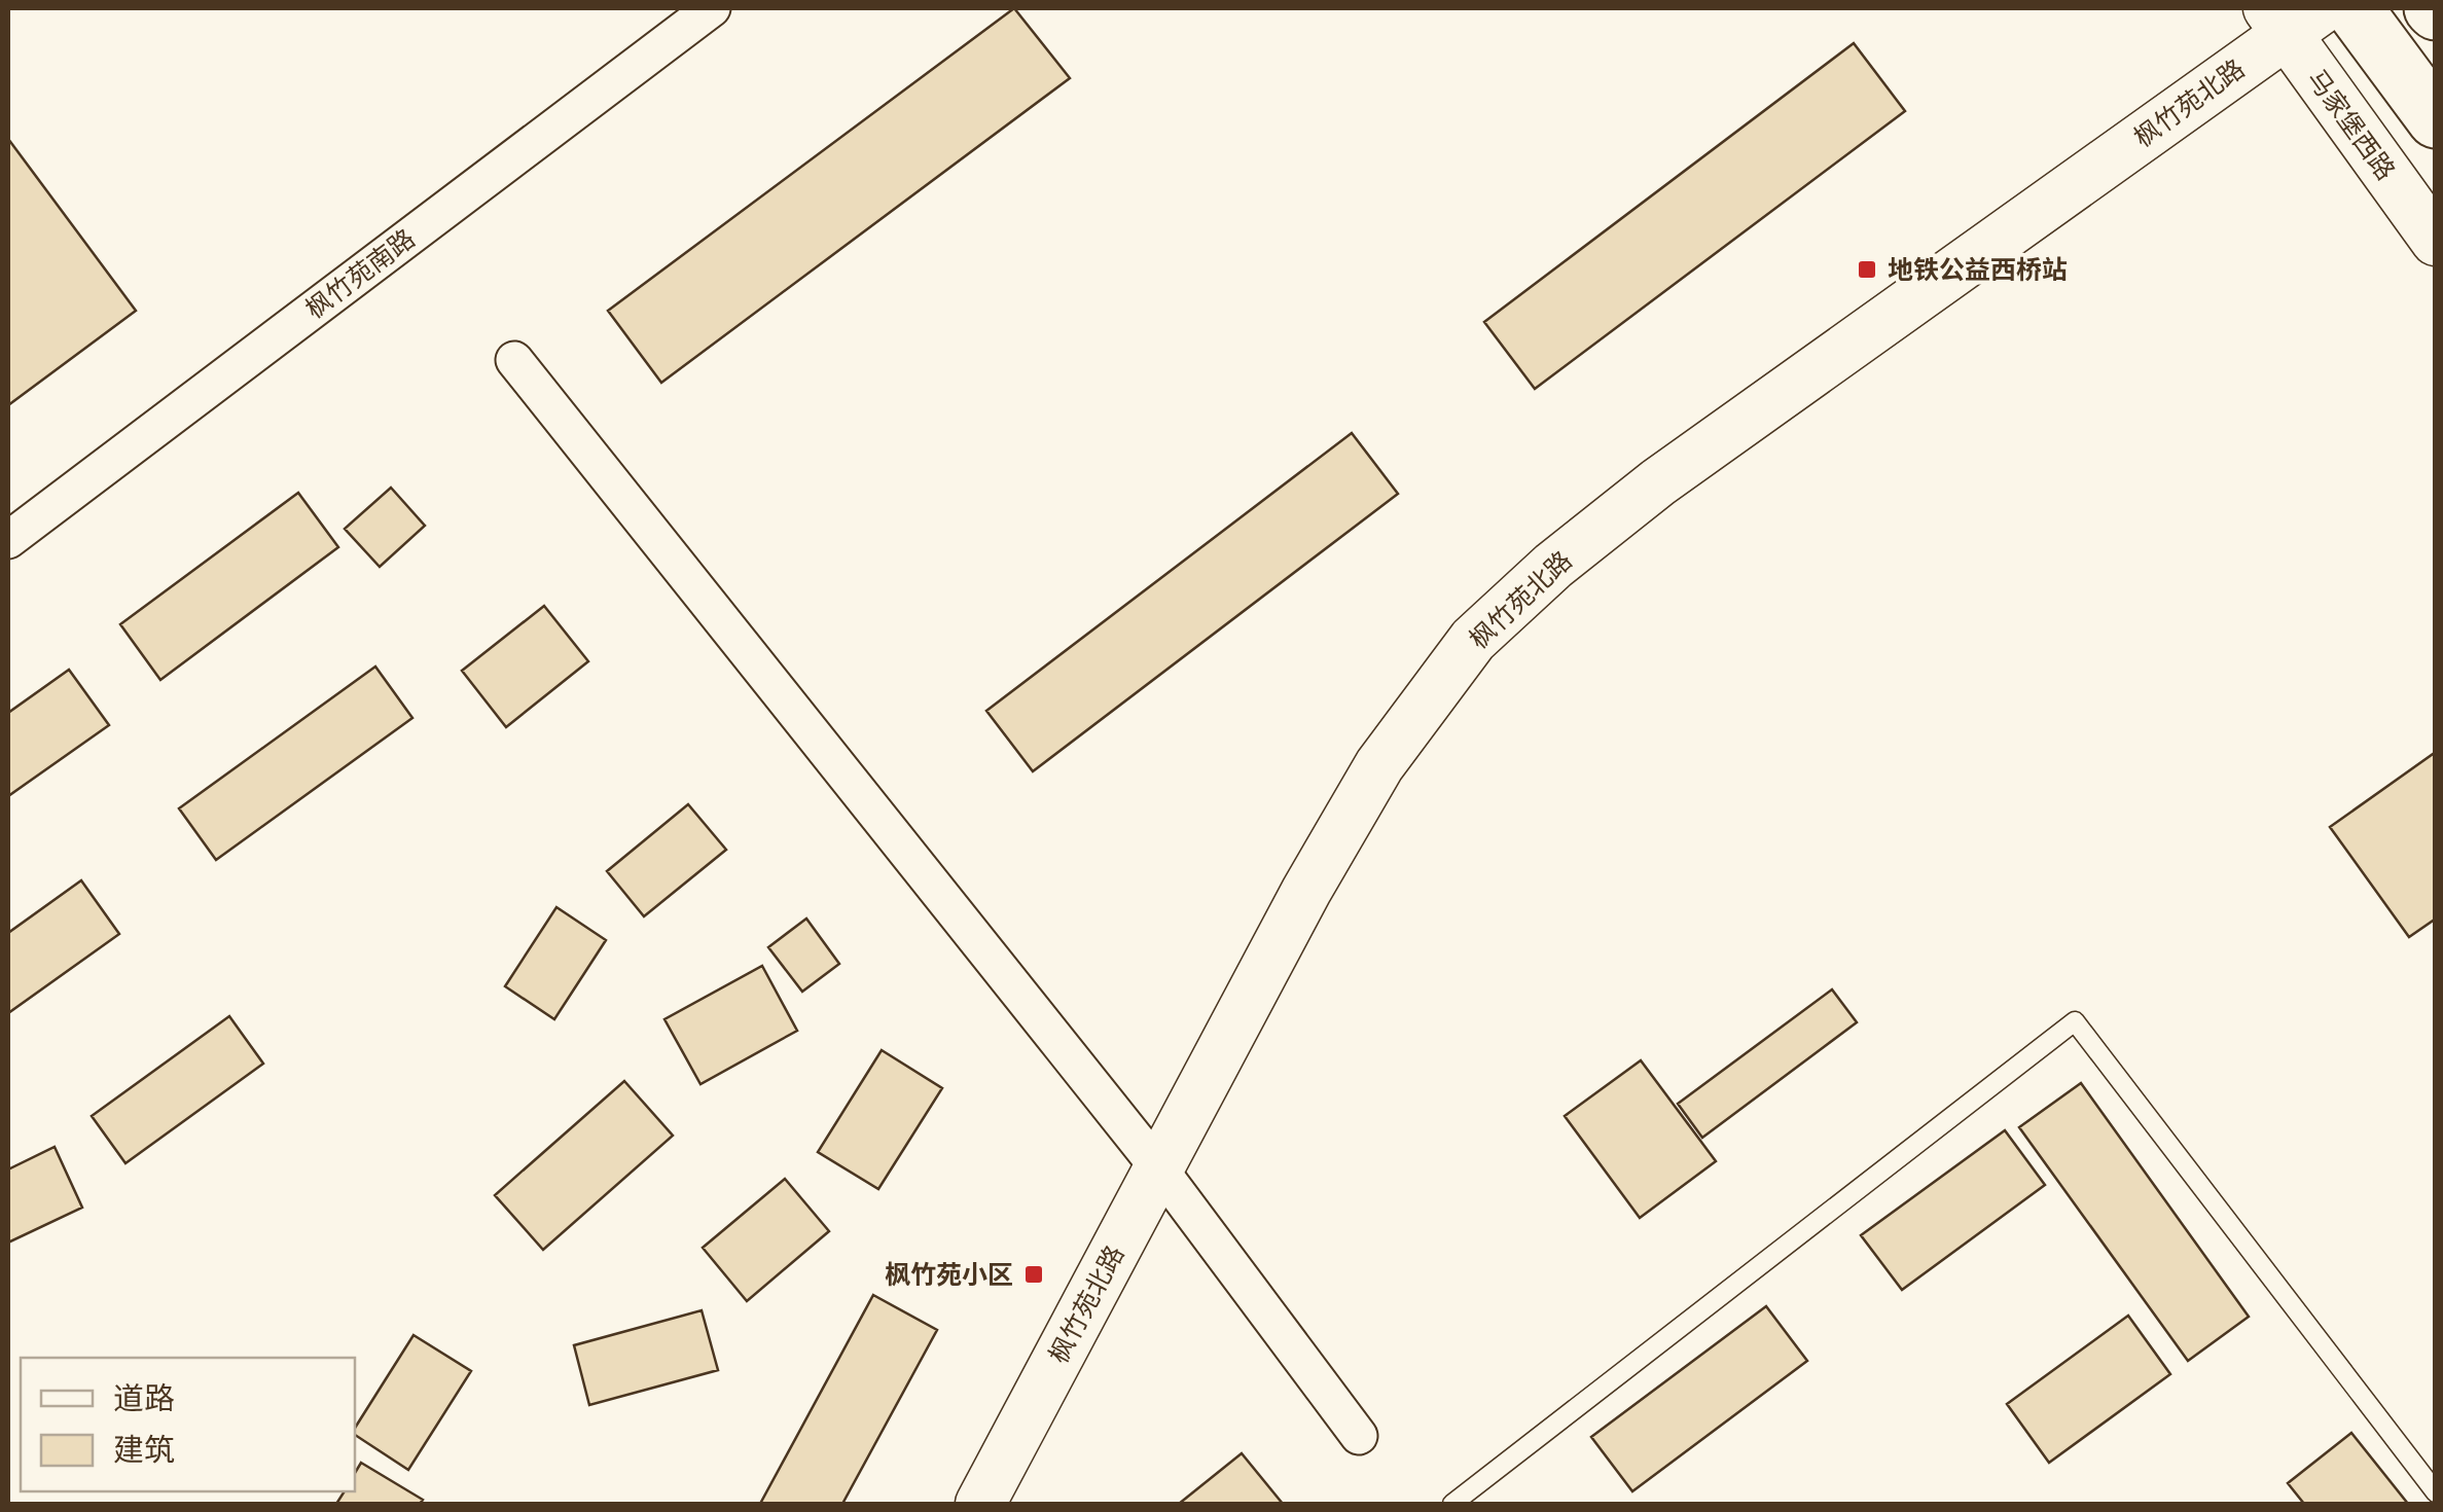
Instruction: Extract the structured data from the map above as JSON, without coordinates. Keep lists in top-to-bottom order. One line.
{"streets":{"street":["枫竹苑北路","马家堡西路","枫竹苑南路"]},"crossings":[["枫竹苑北路","马家堡西路"]],"places":{"transit":["地铁公益西桥站","枫竹苑小区"]},"legend":["道路","建筑"]}
